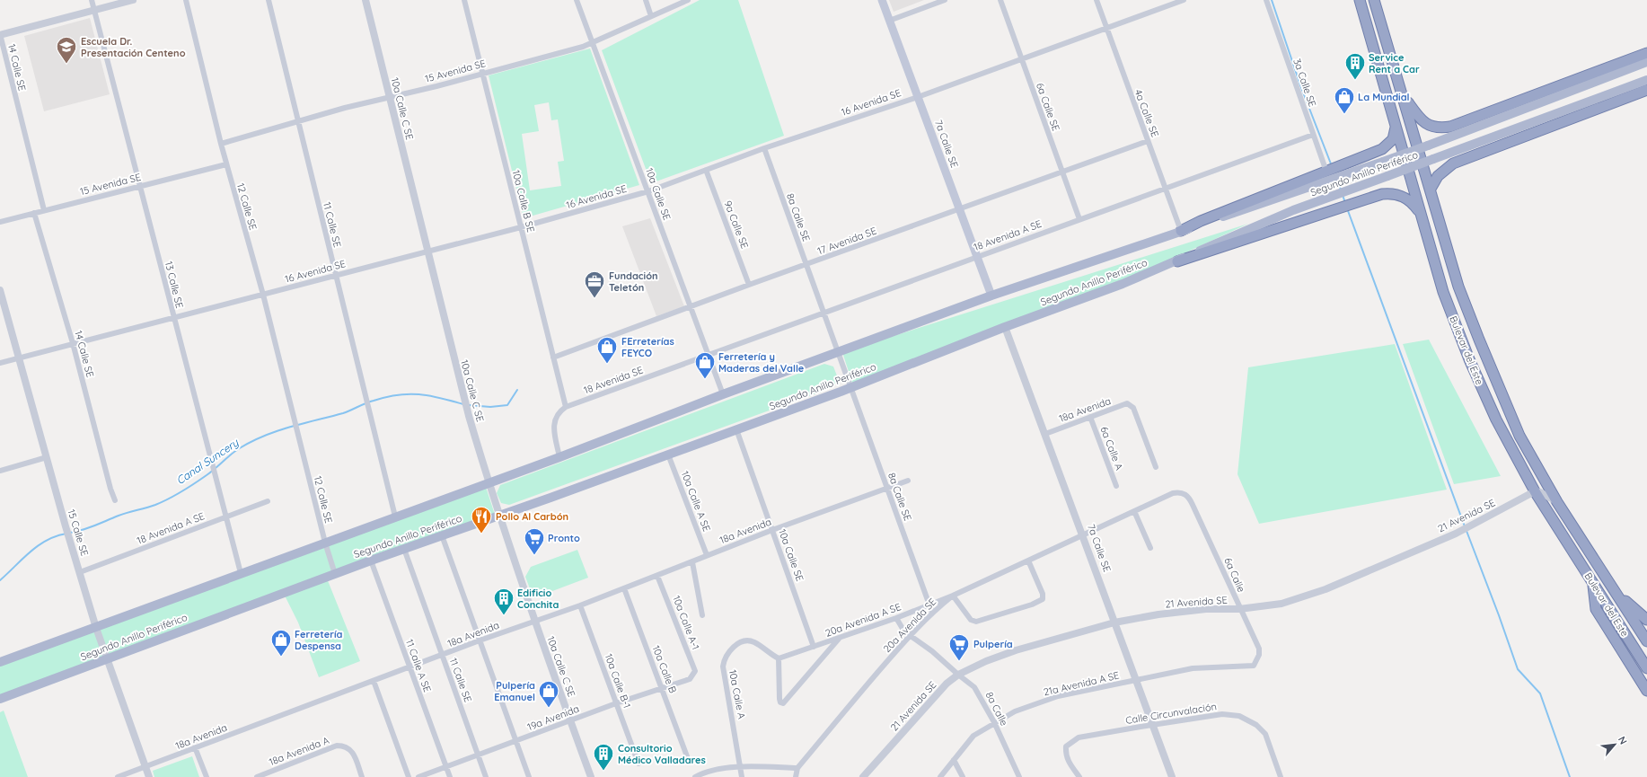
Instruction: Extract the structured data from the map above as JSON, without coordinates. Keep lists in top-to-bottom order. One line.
{"streets":{"highway":["Bulevar del Este"],"main road":["7a Calle SE","Segundo Anillo Periférico"],"street":["14 Calle SE","15 Avenida SE","3a Calle SE","16 Avenida SE","6a Calle SE","10a Calle C SE","4a Calle SE","10a Calle SE","10a Calle B SE","12 Calle SE","8a Calle SE","11 Calle SE","9a Calle SE","18 Avenida A SE","17 Avenida SE","13 Calle SE","18 Avenida SE","18a Avenida","6a Calle A","10a Calle A SE","21 Avenida SE","15 Calle SE","6a Calle","20a Avenida A SE","10a Calle A-1","20a Avenida SE","11 Calle A SE","10a Calle B","10a Calle B-1","21a Avenida A SE","10a Calle A","8a Calle","Calle Circunvalación","19a Avenida","18a Avenida A"]},"crossings":[["14 Calle SE","15 Avenida SE"],["14 Calle SE","16 Avenida SE"],["15 Avenida SE","10a Calle C SE"],["15 Avenida SE","10a Calle SE"],["15 Avenida SE","10a Calle B SE"],["15 Avenida SE","12 Calle SE"],["15 Avenida SE","11 Calle SE"],["15 Avenida SE","13 Calle SE"],["3a Calle SE","18 Avenida A SE"],["16 Avenida SE","6a Calle SE"],["16 Avenida SE","10a Calle C SE"],["16 Avenida SE","4a Calle SE"],["16 Avenida SE","7a Calle SE"],["16 Avenida SE","10a Calle SE"],["16 Avenida SE","10a Calle B SE"],["16 Avenida SE","12 Calle SE"],["16 Avenida SE","8a Calle SE"],["16 Avenida SE","11 Calle SE"],["16 Avenida SE","9a Calle SE"],["16 Avenida SE","13 Calle SE"],["16 Avenida SE","15 Calle SE"],["6a Calle SE","18 Avenida A SE"],["6a Calle SE","17 Avenida SE"],["10a Calle C SE","Segundo Anillo Periférico"],["10a Calle C SE","18a Avenida"],["10a Calle C SE","19a Avenida"],["4a Calle SE","Segundo Anillo Periférico"],["4a Calle SE","18 Avenida A SE"],["4a Calle SE","17 Avenida SE"],["7a Calle SE","Segundo Anillo Periférico"],["7a Calle SE","18 Avenida A SE"],["7a Calle SE","17 Avenida SE"],["7a Calle SE","18a Avenida"],["7a Calle SE","21 Avenida SE"],["7a Calle SE","20a Avenida SE"],["7a Calle SE","21a Avenida A SE"],["7a Calle SE","Calle Circunvalación"],["Segundo Anillo Periférico","10a Calle SE"],["Segundo Anillo Periférico","12 Calle SE"],["Segundo Anillo Periférico","8a Calle SE"],["Segundo Anillo Periférico","11 Calle SE"],["Segundo Anillo Periférico","13 Calle SE"],["Segundo Anillo Periférico","10a Calle A SE"],["Segundo Anillo Periférico","15 Calle SE"],["Segundo Anillo Periférico","11 Calle A SE"],["10a Calle SE","18 Avenida A SE"],["10a Calle SE","17 Avenida SE"],["10a Calle SE","18 Avenida SE"],["10a Calle SE","18a Avenida"],["10a Calle SE","20a Avenida A SE"],["10a Calle B SE","17 Avenida SE"],["10a Calle B SE","18 Avenida SE"],["8a Calle SE","18 Avenida A SE"],["8a Calle SE","17 Avenida SE"],["8a Calle SE","18a Avenida"],["8a Calle SE","20a Avenida A SE"],["8a Calle SE","20a Avenida SE"],["11 Calle SE","18a Avenida"],["11 Calle SE","19a Avenida"],["9a Calle SE","17 Avenida SE"],["18 Avenida A SE","13 Calle SE"],["18 Avenida A SE","18 Avenida SE"],["18 Avenida A SE","15 Calle SE"],["Bulevar del Este","21 Avenida SE"],["18a Avenida","6a Calle A"],["18a Avenida","10a Calle A SE"],["18a Avenida","15 Calle SE"],["18a Avenida","10a Calle A-1"],["18a Avenida","11 Calle A SE"],["18a Avenida","10a Calle B"],["18a Avenida","10a Calle B-1"],["21 Avenida SE","6a Calle"],["21 Avenida SE","8a Calle"],["6a Calle","20a Avenida SE"],["6a Calle","21a Avenida A SE"],["20a Avenida A SE","20a Avenida SE"],["20a Avenida A SE","10a Calle A"],["20a Avenida A SE","8a Calle"],["10a Calle A-1","19a Avenida"],["20a Avenida SE","8a Calle"],["11 Calle A SE","19a Avenida"],["10a Calle B","19a Avenida"],["10a Calle B-1","19a Avenida"],["21a Avenida A SE","8a Calle"]],"water":["Canal Suncery"],"places":{"school or university":["Escuela Dr. Presentación Centeno"],"building":["Service Rent a Car","Edificio Conchita","Consultorio Médico Valladares"],"shop":["La Mundial","FErreterías FEYCO","Ferretería y Maderas del Valle","Ferretería Despensa","Pulpería Emanuel"],"office":["Fundación Teletón"],"restaurant":["Pollo Al Carbón"],"supermarket":["Pronto","Pulpería"]},"north":"top right"}
